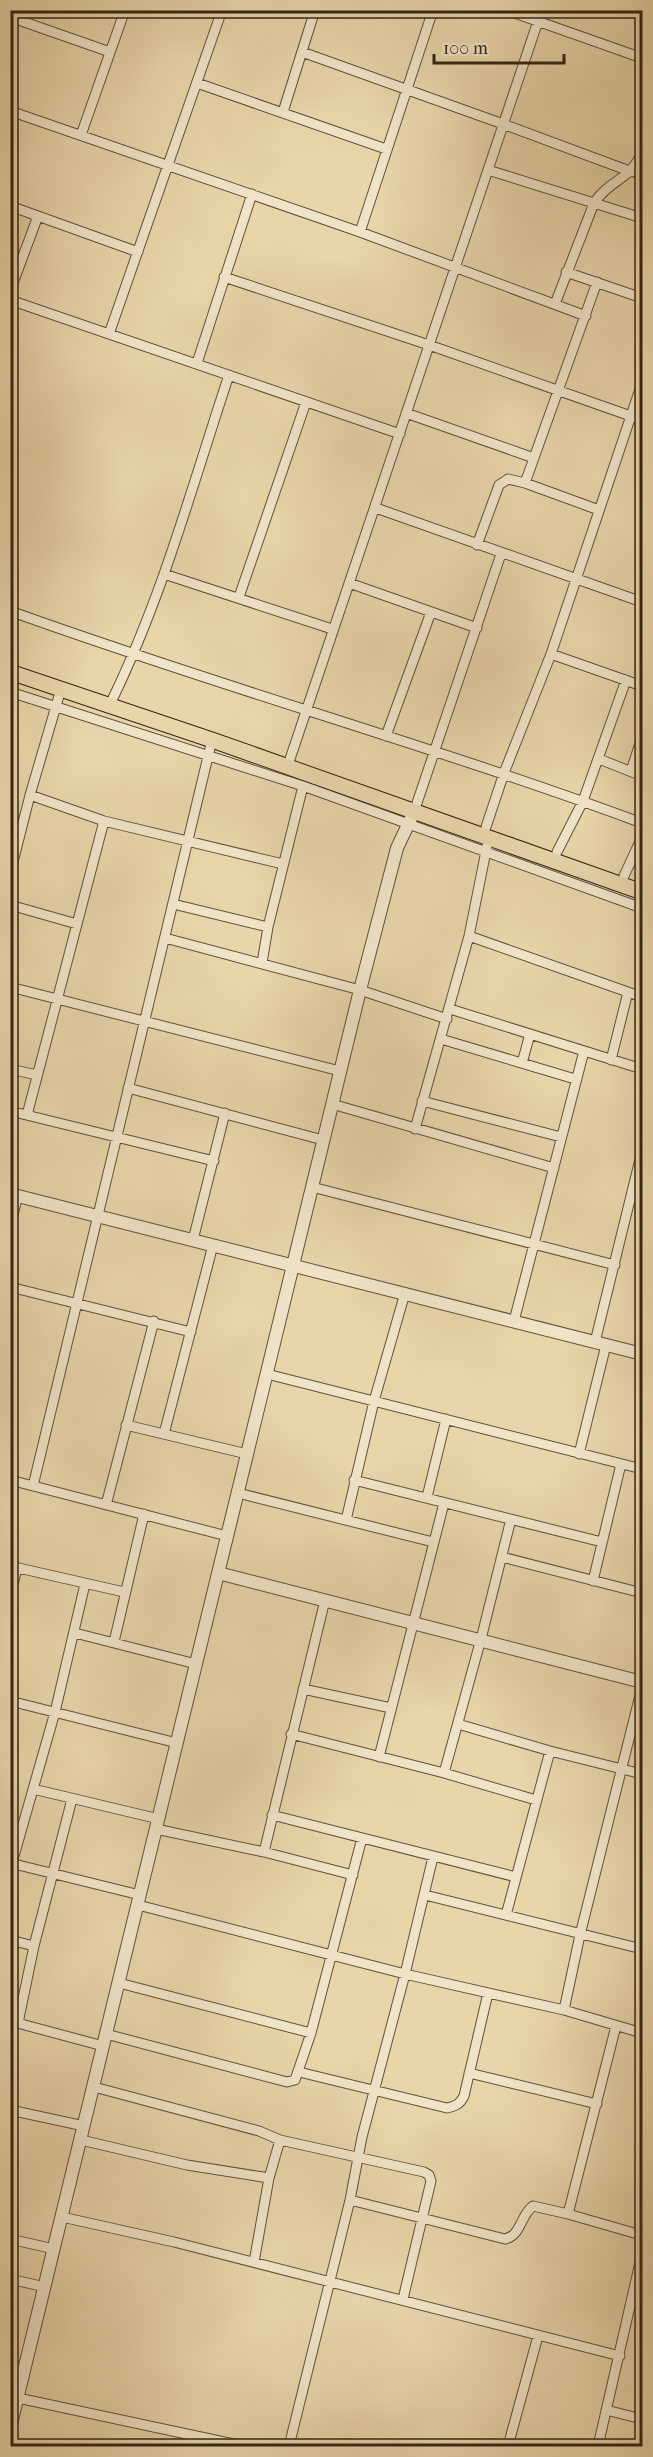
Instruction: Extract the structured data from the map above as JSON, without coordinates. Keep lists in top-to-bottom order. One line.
{"scale_bar":"100 m"}
